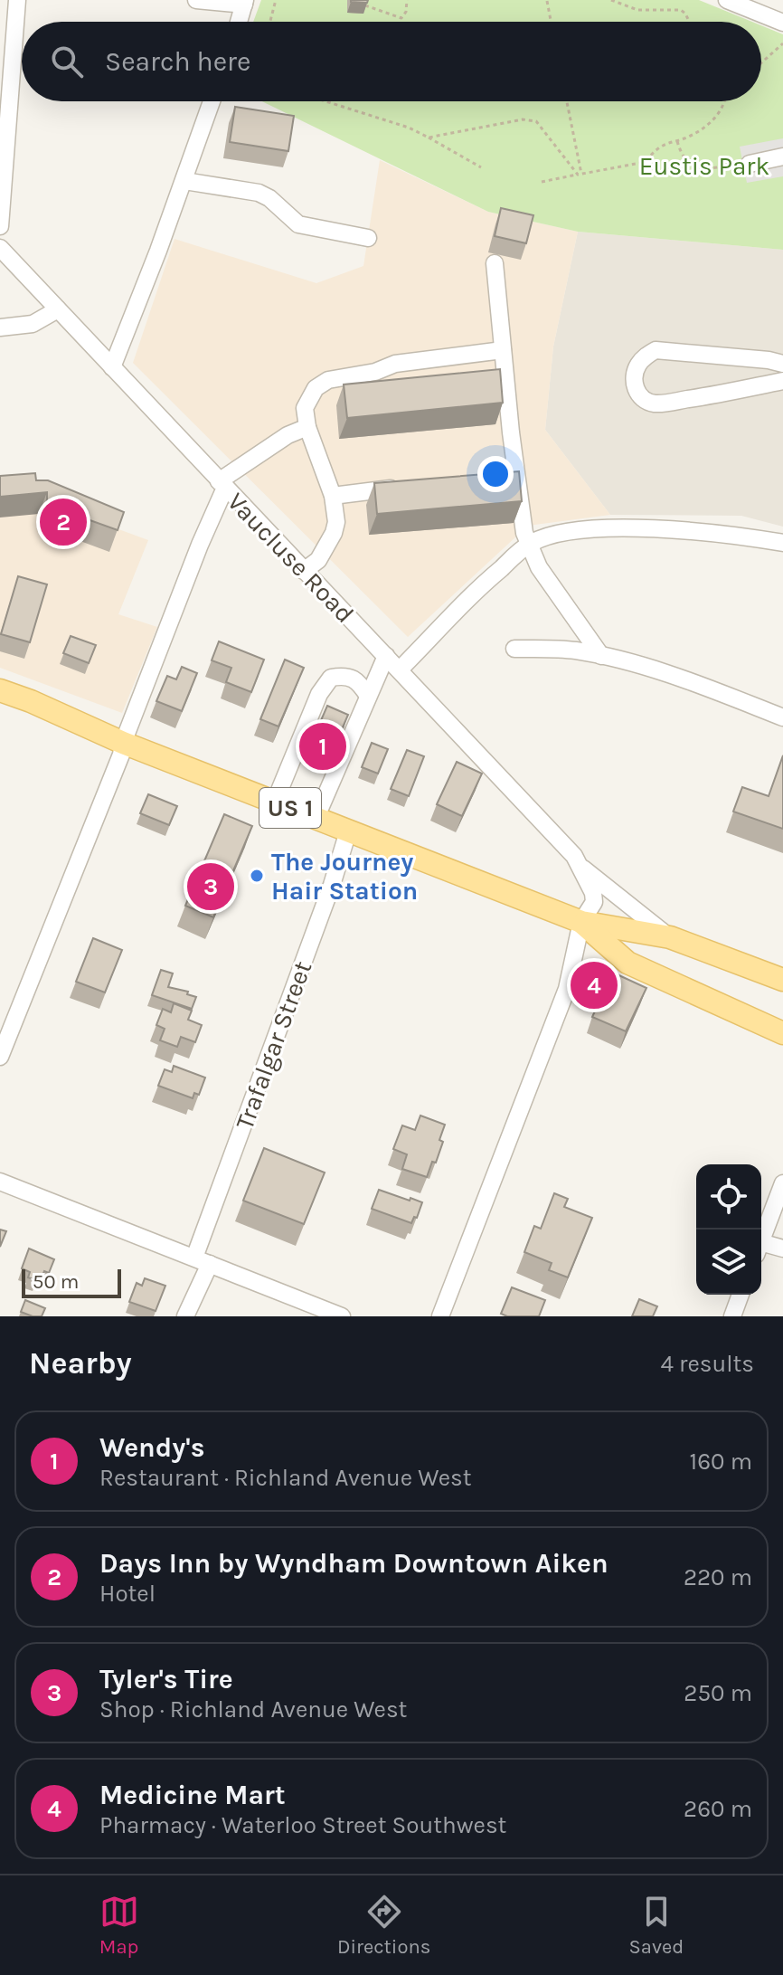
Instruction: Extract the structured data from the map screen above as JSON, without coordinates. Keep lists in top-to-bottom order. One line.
{"streets":{"main road":["US 1"],"street":["Vaucluse Road","Trafalgar Street"]},"crossings":[["US 1","Trafalgar Street"]],"parks":["Eustis Park"],"places":["The Journey Hair Station"],"scale_bar":"50 m","page":{"search":"Search here","pins":["2","1","3","4"],"scale":"50 m","heading":["Nearby","4 results"],"list":[{"mark":"1","name":"Wendy's","note":"Restaurant · Richland Avenue West","value":"160 m"},{"mark":"2","name":"Days Inn by Wyndham Downtown Aiken","note":"Hotel","value":"220 m"},{"mark":"3","name":"Tyler's Tire","note":"Shop · Richland Avenue West","value":"250 m"},{"mark":"4","name":"Medicine Mart","note":"Pharmacy · Waterloo Street Southwest","value":"260 m"}],"nav":["Map","Directions","Saved"]}}
